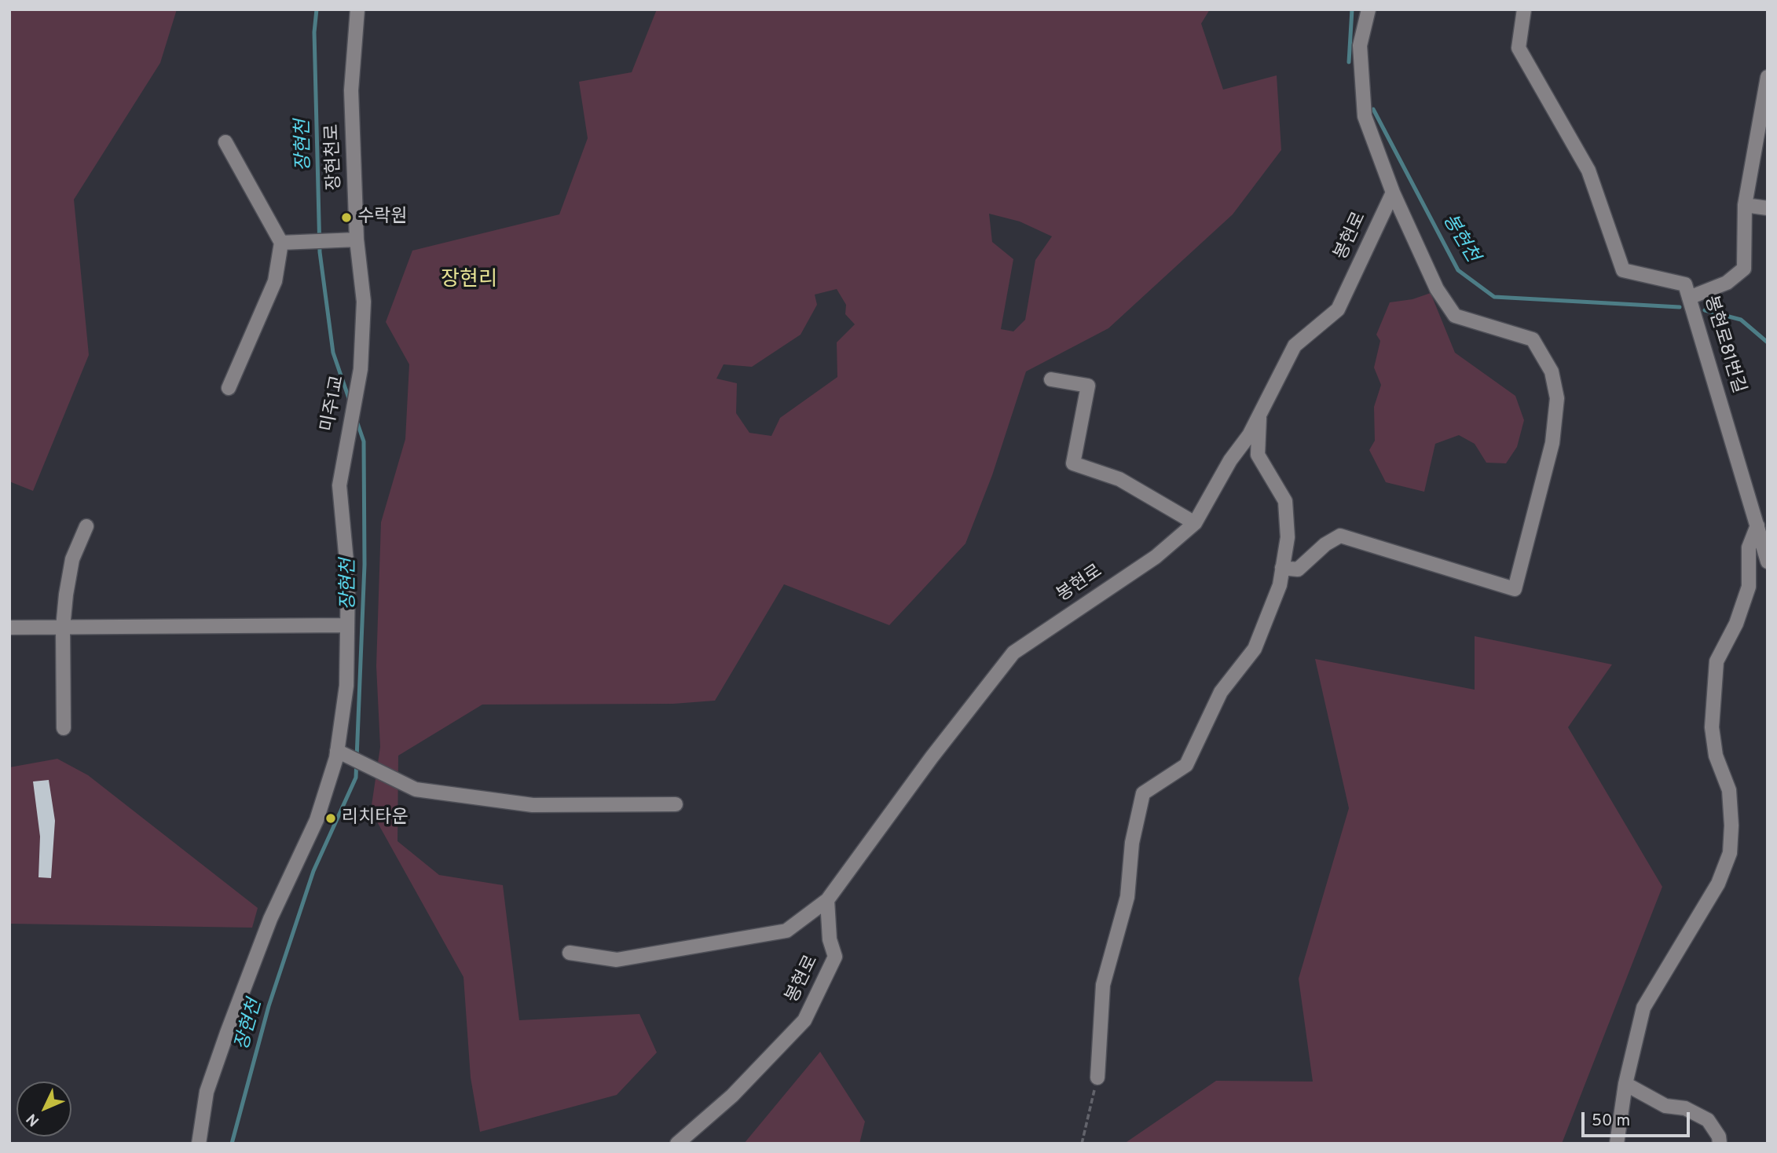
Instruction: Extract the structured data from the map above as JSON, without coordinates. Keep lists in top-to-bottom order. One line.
{"streets":{"street":["장현천로","봉현로","봉현로81번길","미주1교"]},"crossings":[["장현천로","미주1교"]],"districts":["장현리"],"water":["장현천","봉현천"],"places":["수락원","리치타운"],"scale_bar":"50 m","north":"bottom left"}
